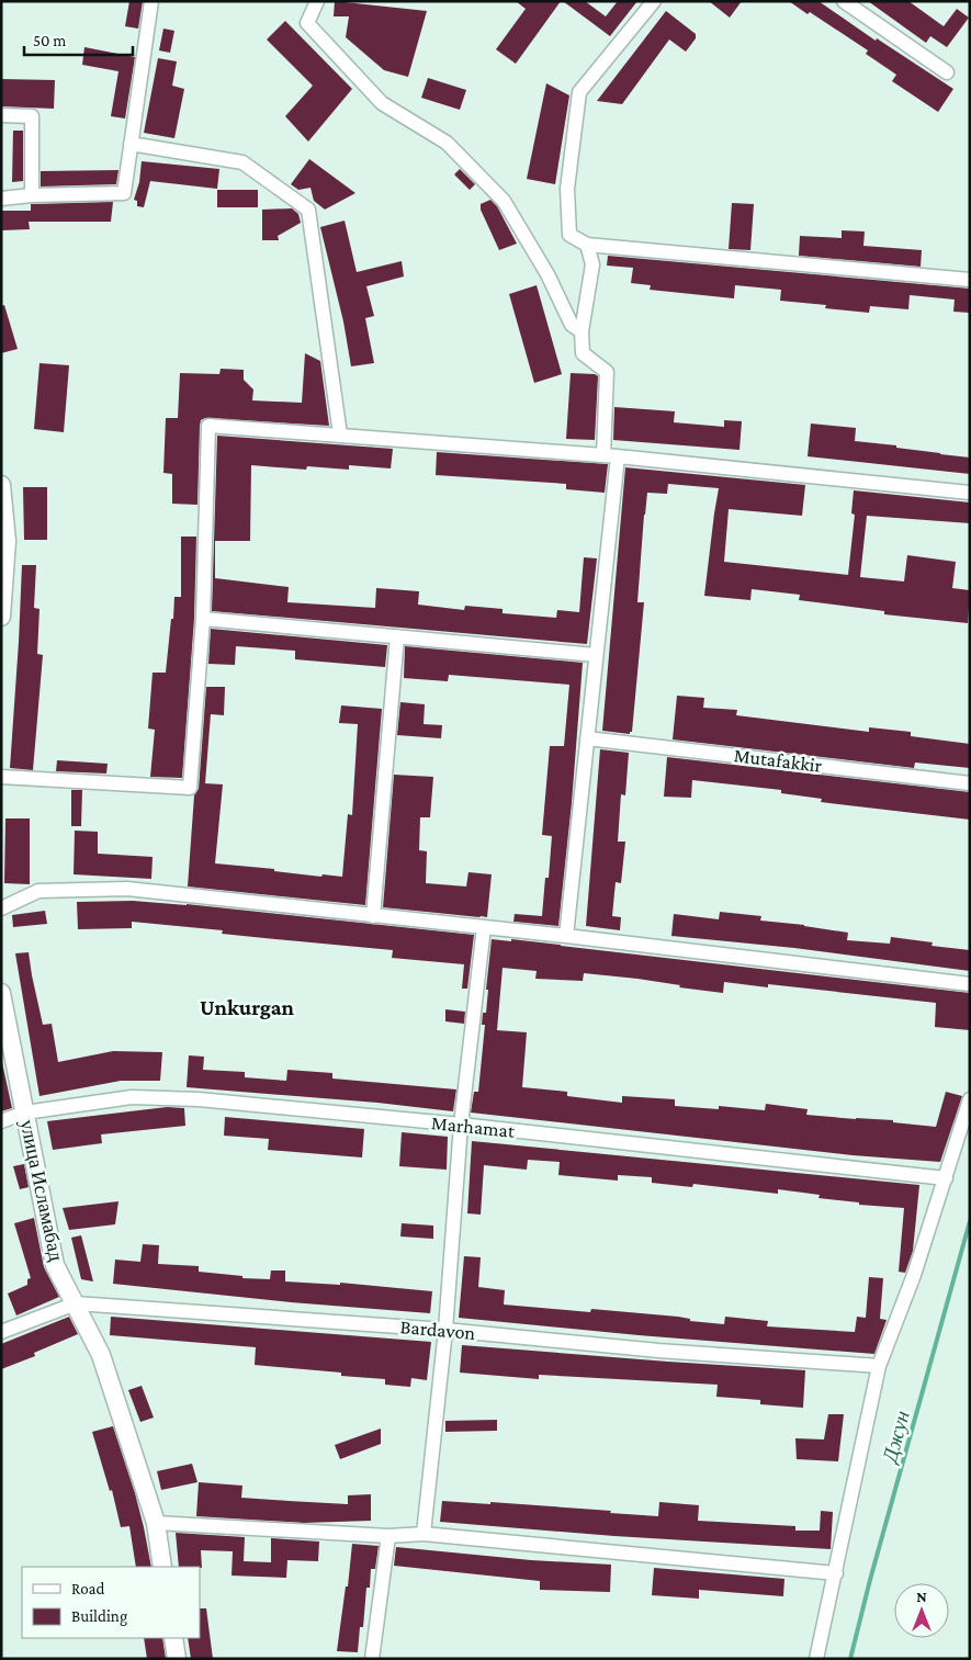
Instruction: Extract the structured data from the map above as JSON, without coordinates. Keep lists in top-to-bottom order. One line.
{"streets":{"street":["Mutafakkir","Marhamat","улица Исламабад","Bardavon"]},"crossings":[["Marhamat","улица Исламабад"],["улица Исламабад","Bardavon"]],"districts":["Unkurgan"],"water":["Джун"],"legend":["Road","Building"],"scale_bar":"50 m","north":"top"}
